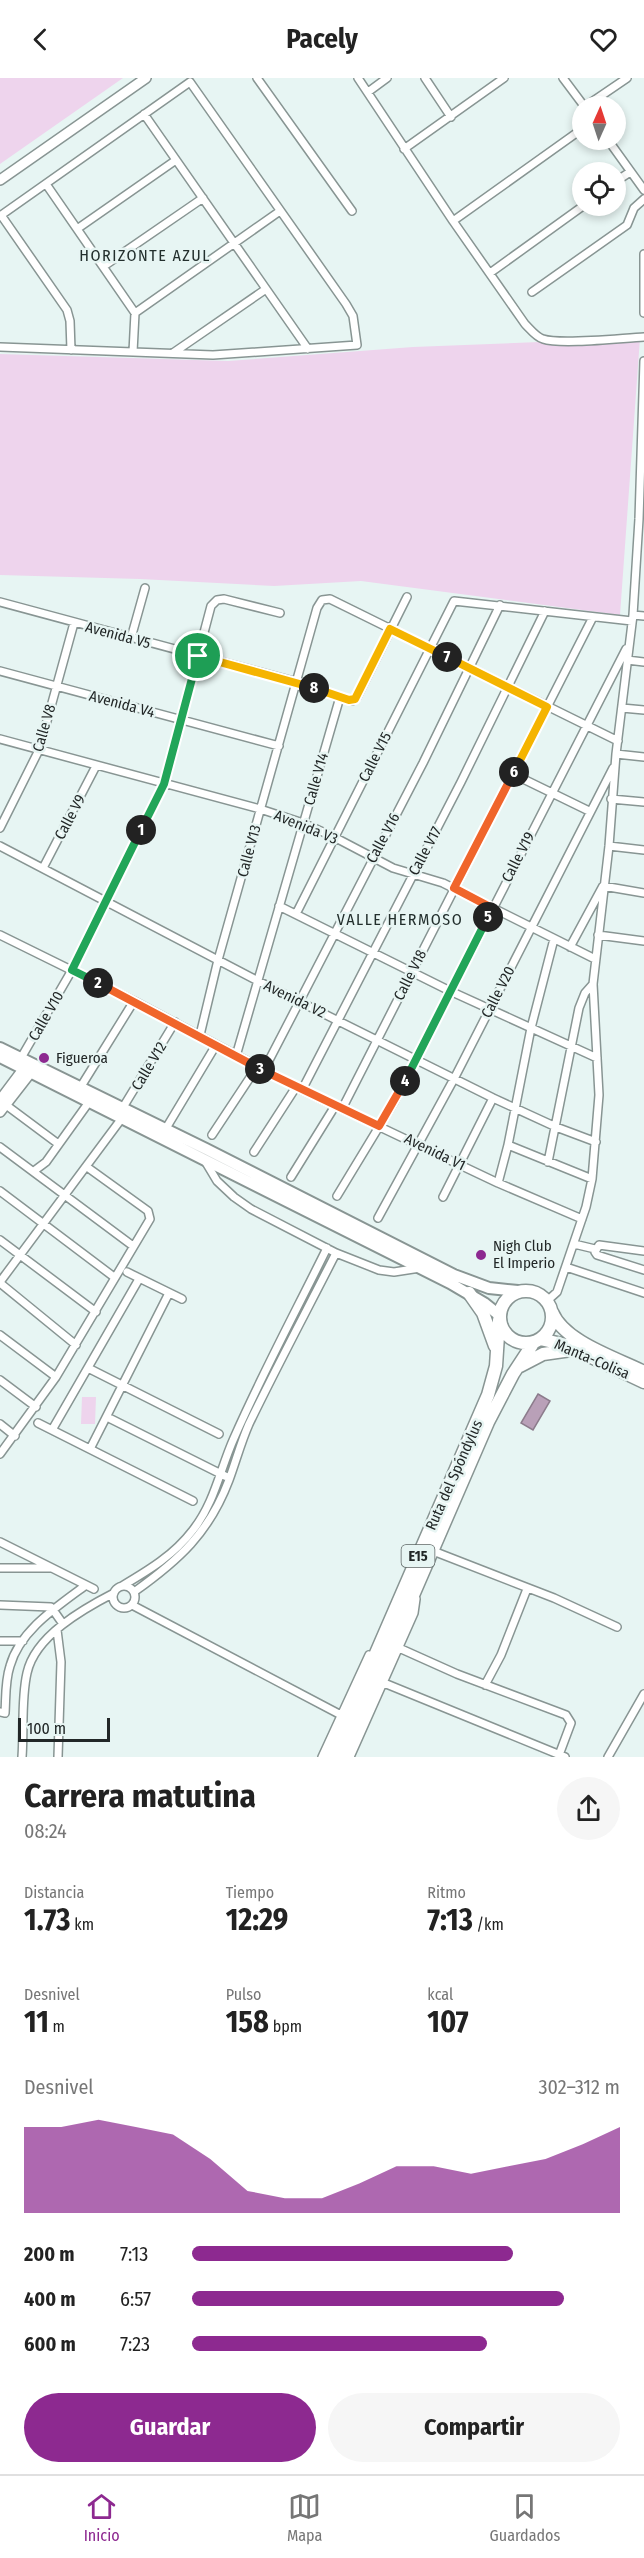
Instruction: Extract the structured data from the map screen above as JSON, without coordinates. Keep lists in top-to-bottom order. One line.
{"streets":{"highway":["Manta-Colisa","Ruta del Spóndylus","E15"],"street":["Avenida V5","Avenida V4","Calle V8","Calle V15","Calle V14","Calle V9","Avenida V3","Calle V16","Calle V13","Calle V17","Calle V19","Calle V18","Calle V20","Avenida V2","Calle V10","Calle V12","Avenida V1"]},"crossings":[["Avenida V5","Calle V8"],["Avenida V5","Calle V14"],["Avenida V5","Calle V13"],["Avenida V5","Calle V10"],["Avenida V4","Calle V8"],["Avenida V4","Calle V13"],["Avenida V4","Calle V10"],["Calle V8","Avenida V3"],["Calle V15","Avenida V3"],["Calle V15","Calle V16"],["Calle V14","Avenida V3"],["Calle V14","Avenida V2"],["Calle V14","Avenida V1"],["Calle V9","Avenida V3"],["Calle V9","Avenida V2"],["Avenida V3","Calle V16"],["Avenida V3","Calle V13"],["Avenida V3","Calle V17"],["Avenida V3","Calle V19"],["Avenida V3","Calle V18"],["Avenida V3","Calle V20"],["Avenida V3","Calle V10"],["Calle V16","Avenida V2"],["Calle V16","Avenida V1"],["Calle V13","Avenida V2"],["Calle V13","Avenida V1"],["Calle V17","Avenida V2"],["Calle V17","Avenida V1"],["Calle V19","Avenida V2"],["Calle V19","Avenida V1"],["Calle V18","Avenida V2"],["Calle V18","Avenida V1"],["Calle V20","Avenida V2"],["Calle V20","Avenida V1"],["Avenida V2","Calle V10"],["Calle V10","Avenida V1"],["Calle V12","Avenida V1"],["Manta-Colisa","Ruta del Spóndylus"],["Manta-Colisa","E15"],["Ruta del Spóndylus","E15"]],"districts":["HORIZONTE AZUL","VALLE HERMOSO"],"places":["Figueroa","Nigh Club El Imperio"],"scale_bar":"100 m","north":"top","page":{"header":"Pacely","pins":["7","8","6","1","5","2","3","4"],"scale":"100 m","heading":["Carrera matutina","08:24"],"stats":[["Distancia","1.73 km"],["Tiempo","12:29"],["Ritmo","7:13 /km"],["Desnivel","11 m"],["Pulso","158 bpm"],["kcal","107"]],"chart":["Desnivel","302–312 m"],"list":[{"name":"200 m","note":"7:13"},{"name":"400 m","note":"6:57"},{"name":"600 m","note":"7:23"}],"buttons":["Guardar","Compartir"],"tabs":["Inicio","Mapa","Guardados"]}}
